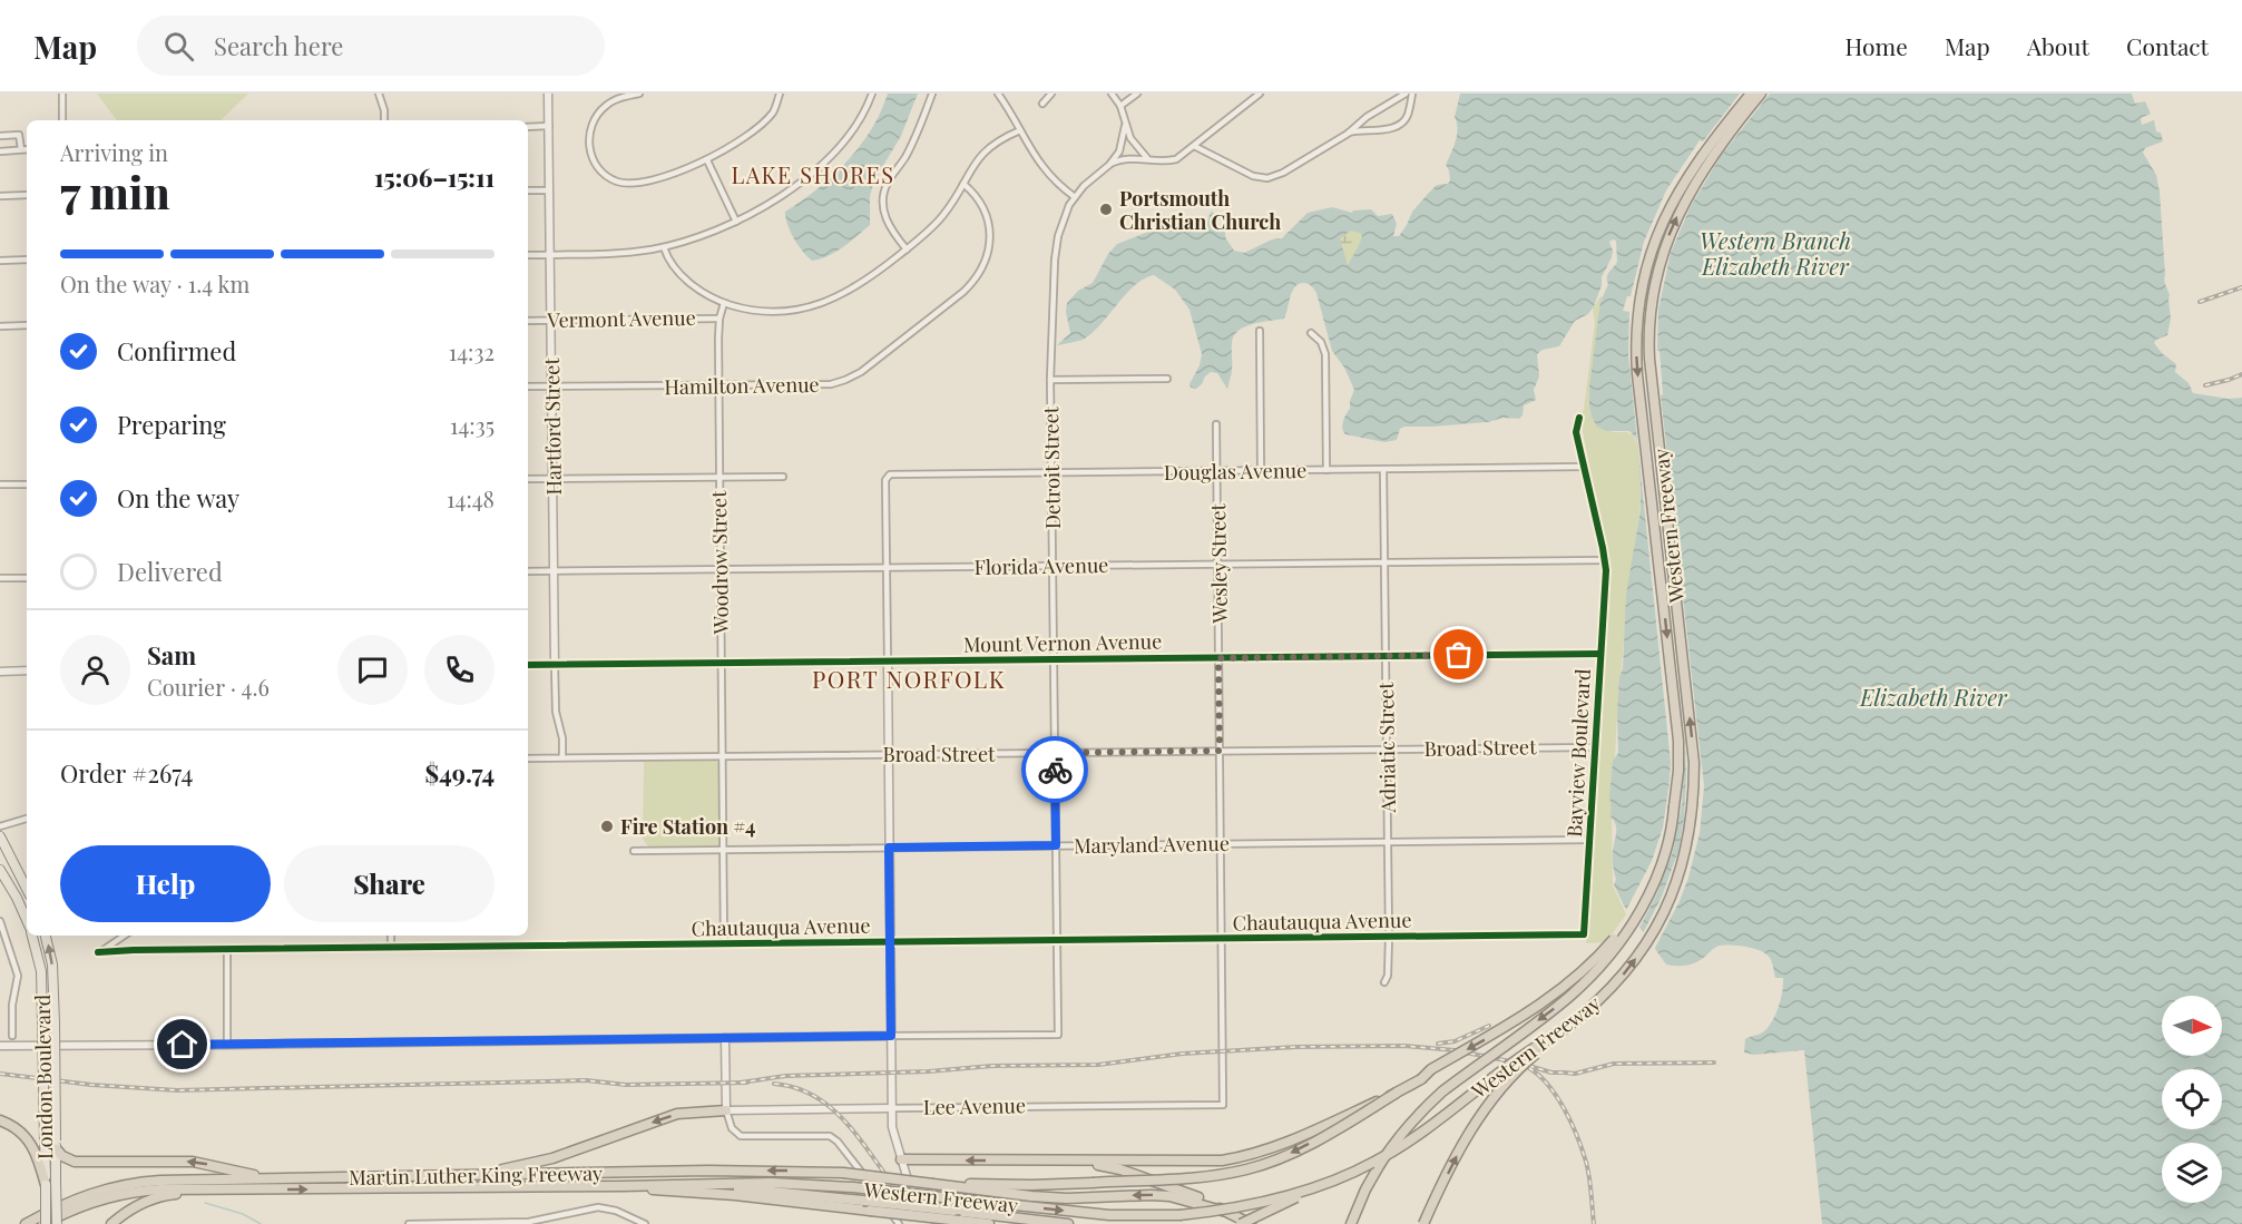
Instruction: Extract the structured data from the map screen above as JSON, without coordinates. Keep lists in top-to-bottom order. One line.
{"streets":{"highway":["Western Freeway","Martin Luther King Freeway"],"main road":["London Boulevard"],"street":["Vermont Avenue","Hamilton Avenue","Hartford Street","Detroit Street","Douglas Avenue","Woodrow Street","Wesley Street","Florida Avenue","Mount Vernon Avenue","Adriatic Street","Broad Street","Bayview Boulevard","Maryland Avenue","Chautauqua Avenue","Lee Avenue"]},"crossings":[["Vermont Avenue","Hartford Street"],["Vermont Avenue","Woodrow Street"],["Hamilton Avenue","Hartford Street"],["Hamilton Avenue","Woodrow Street"],["Hartford Street","Florida Avenue"],["Hartford Street","Mount Vernon Avenue"],["Hartford Street","Broad Street"],["Detroit Street","Douglas Avenue"],["Detroit Street","Florida Avenue"],["Detroit Street","Mount Vernon Avenue"],["Detroit Street","Broad Street"],["Detroit Street","Maryland Avenue"],["Detroit Street","Chautauqua Avenue"],["Douglas Avenue","Wesley Street"],["Douglas Avenue","Florida Avenue"],["Douglas Avenue","Adriatic Street"],["Douglas Avenue","Bayview Boulevard"],["Western Freeway","Martin Luther King Freeway"],["Woodrow Street","Florida Avenue"],["Woodrow Street","Mount Vernon Avenue"],["Woodrow Street","Broad Street"],["Woodrow Street","Maryland Avenue"],["Woodrow Street","Chautauqua Avenue"],["Wesley Street","Florida Avenue"],["Wesley Street","Mount Vernon Avenue"],["Wesley Street","Broad Street"],["Wesley Street","Maryland Avenue"],["Wesley Street","Chautauqua Avenue"],["Wesley Street","Lee Avenue"],["Florida Avenue","Adriatic Street"],["Florida Avenue","Bayview Boulevard"],["Mount Vernon Avenue","Adriatic Street"],["Mount Vernon Avenue","Bayview Boulevard"],["Adriatic Street","Broad Street"],["Adriatic Street","Maryland Avenue"],["Adriatic Street","Chautauqua Avenue"],["Broad Street","Bayview Boulevard"],["Bayview Boulevard","Maryland Avenue"],["Bayview Boulevard","Chautauqua Avenue"],["London Boulevard","Martin Luther King Freeway"]],"districts":["LAKE SHORES","PORT NORFOLK"],"water":["Western Branch Elizabeth River","Elizabeth River"],"places":["Portsmouth Christian Church","Fire Station #4"],"north":"right","page":{"header":"Map","search":"Search here","nav":["Home","Map","About","Contact"],"heading":["7 min","Arriving in","15:06–15:11"],"panel":["Sam","Courier · 4.6","Order #2674","$49.74"],"bar":"On the way · 1.4 km","list":[["Confirmed","14:32"],["Preparing","14:35"],["On the way","14:48"],"Delivered"],"buttons":["Help","Share"]}}
